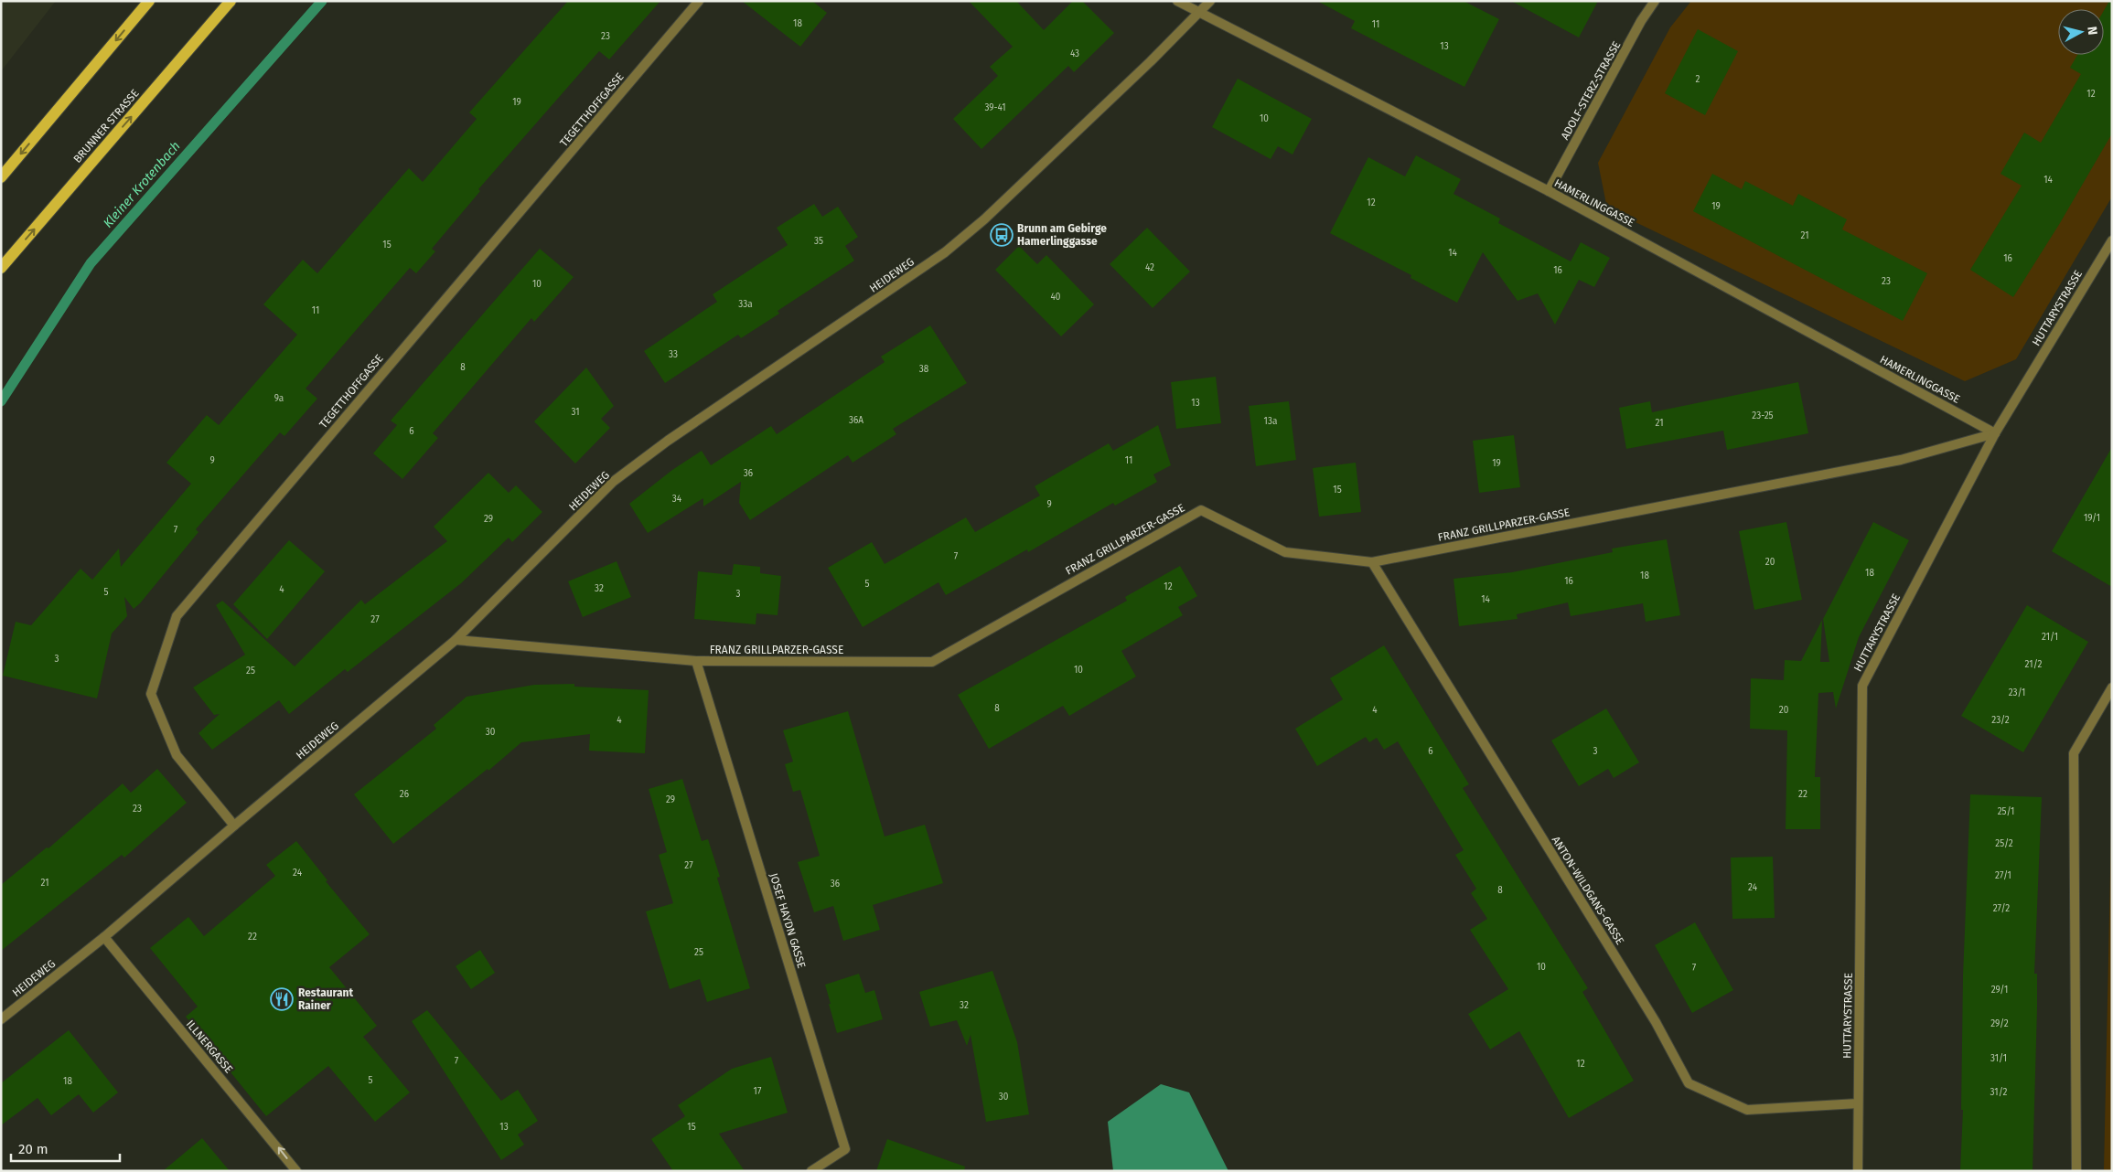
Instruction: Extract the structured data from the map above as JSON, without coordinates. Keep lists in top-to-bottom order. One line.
{"streets":{"main road":["BRUNNER STRASSE"],"street":["ADOLF-STERZ-STRASSE","TEGETTHOFFGASSE","HAMERLINGGASSE","HEIDEWEG","HUTTARYSTRASSE","FRANZ GRILLPARZER-GASSE","ANTON-WILDGANS-GASSE","JOSEF HAYDN GASSE","ILLNERGASSE"]},"crossings":[["ADOLF-STERZ-STRASSE","HAMERLINGGASSE"],["TEGETTHOFFGASSE","HEIDEWEG"],["HAMERLINGGASSE","HEIDEWEG"],["HAMERLINGGASSE","HUTTARYSTRASSE"],["HAMERLINGGASSE","FRANZ GRILLPARZER-GASSE"],["HEIDEWEG","FRANZ GRILLPARZER-GASSE"],["HEIDEWEG","ILLNERGASSE"],["HUTTARYSTRASSE","FRANZ GRILLPARZER-GASSE"],["HUTTARYSTRASSE","ANTON-WILDGANS-GASSE"],["FRANZ GRILLPARZER-GASSE","ANTON-WILDGANS-GASSE"],["FRANZ GRILLPARZER-GASSE","JOSEF HAYDN GASSE"]],"one_way":["ILLNERGASSE"],"water":["Kleiner Krotenbach"],"places":{"bus stop":["Brunn am Gebirge Hamerlinggasse"],"restaurant":["Restaurant Rainer"]},"house_numbers":["18","11","23","13","43","2","12","19","39-41","10","14","12","19","21","35","15","14","16","42","16","23","10","40","33a","11","33","8","38","9a","13","31","23-25","36A","13a","21","6","9","11","19","36","15","34","9","19/1","29","7","7","20","18","18","16","5","12","32","4","5","3","14","27","21/1","3","21/2","10","25","23/1","8","4","20","4","23/2","30","6","3","26","22","29","23","25/1","25/2","27","24","27/1","21","36","24","8","27/2","22","25","10","7","29/1","32","29/2","31/1","7","12","5","18","17","31/2","30","13","15"],"scale_bar":"20 m","north":"right"}
